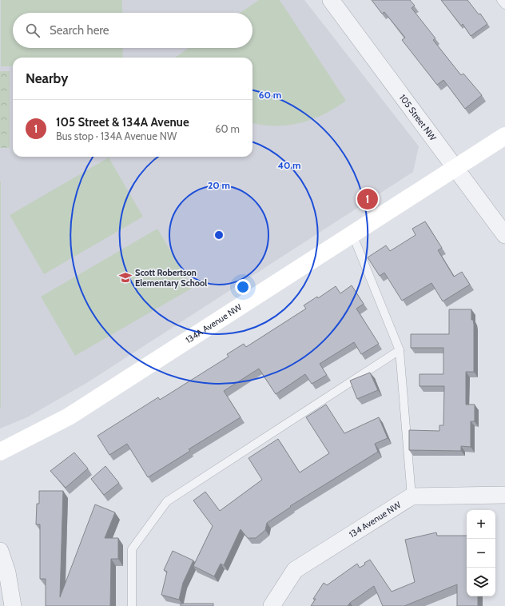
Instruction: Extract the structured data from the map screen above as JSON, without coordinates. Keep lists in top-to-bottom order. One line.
{"streets":{"street":["105 Street NW","134A Avenue NW","134 Avenue NW"]},"crossings":[["105 Street NW","134A Avenue NW"]],"places":{"school or university":["Scott Robertson Elementary School"]},"page":{"search":"Search here","heading":"Nearby","list":[{"mark":"1","name":"105 Street & 134A Avenue","note":"Bus stop · 134A Avenue NW","value":"60 m"}],"pins":"1","map_buttons":["+","−"]},"rings":["60 m","40 m","20 m"]}
